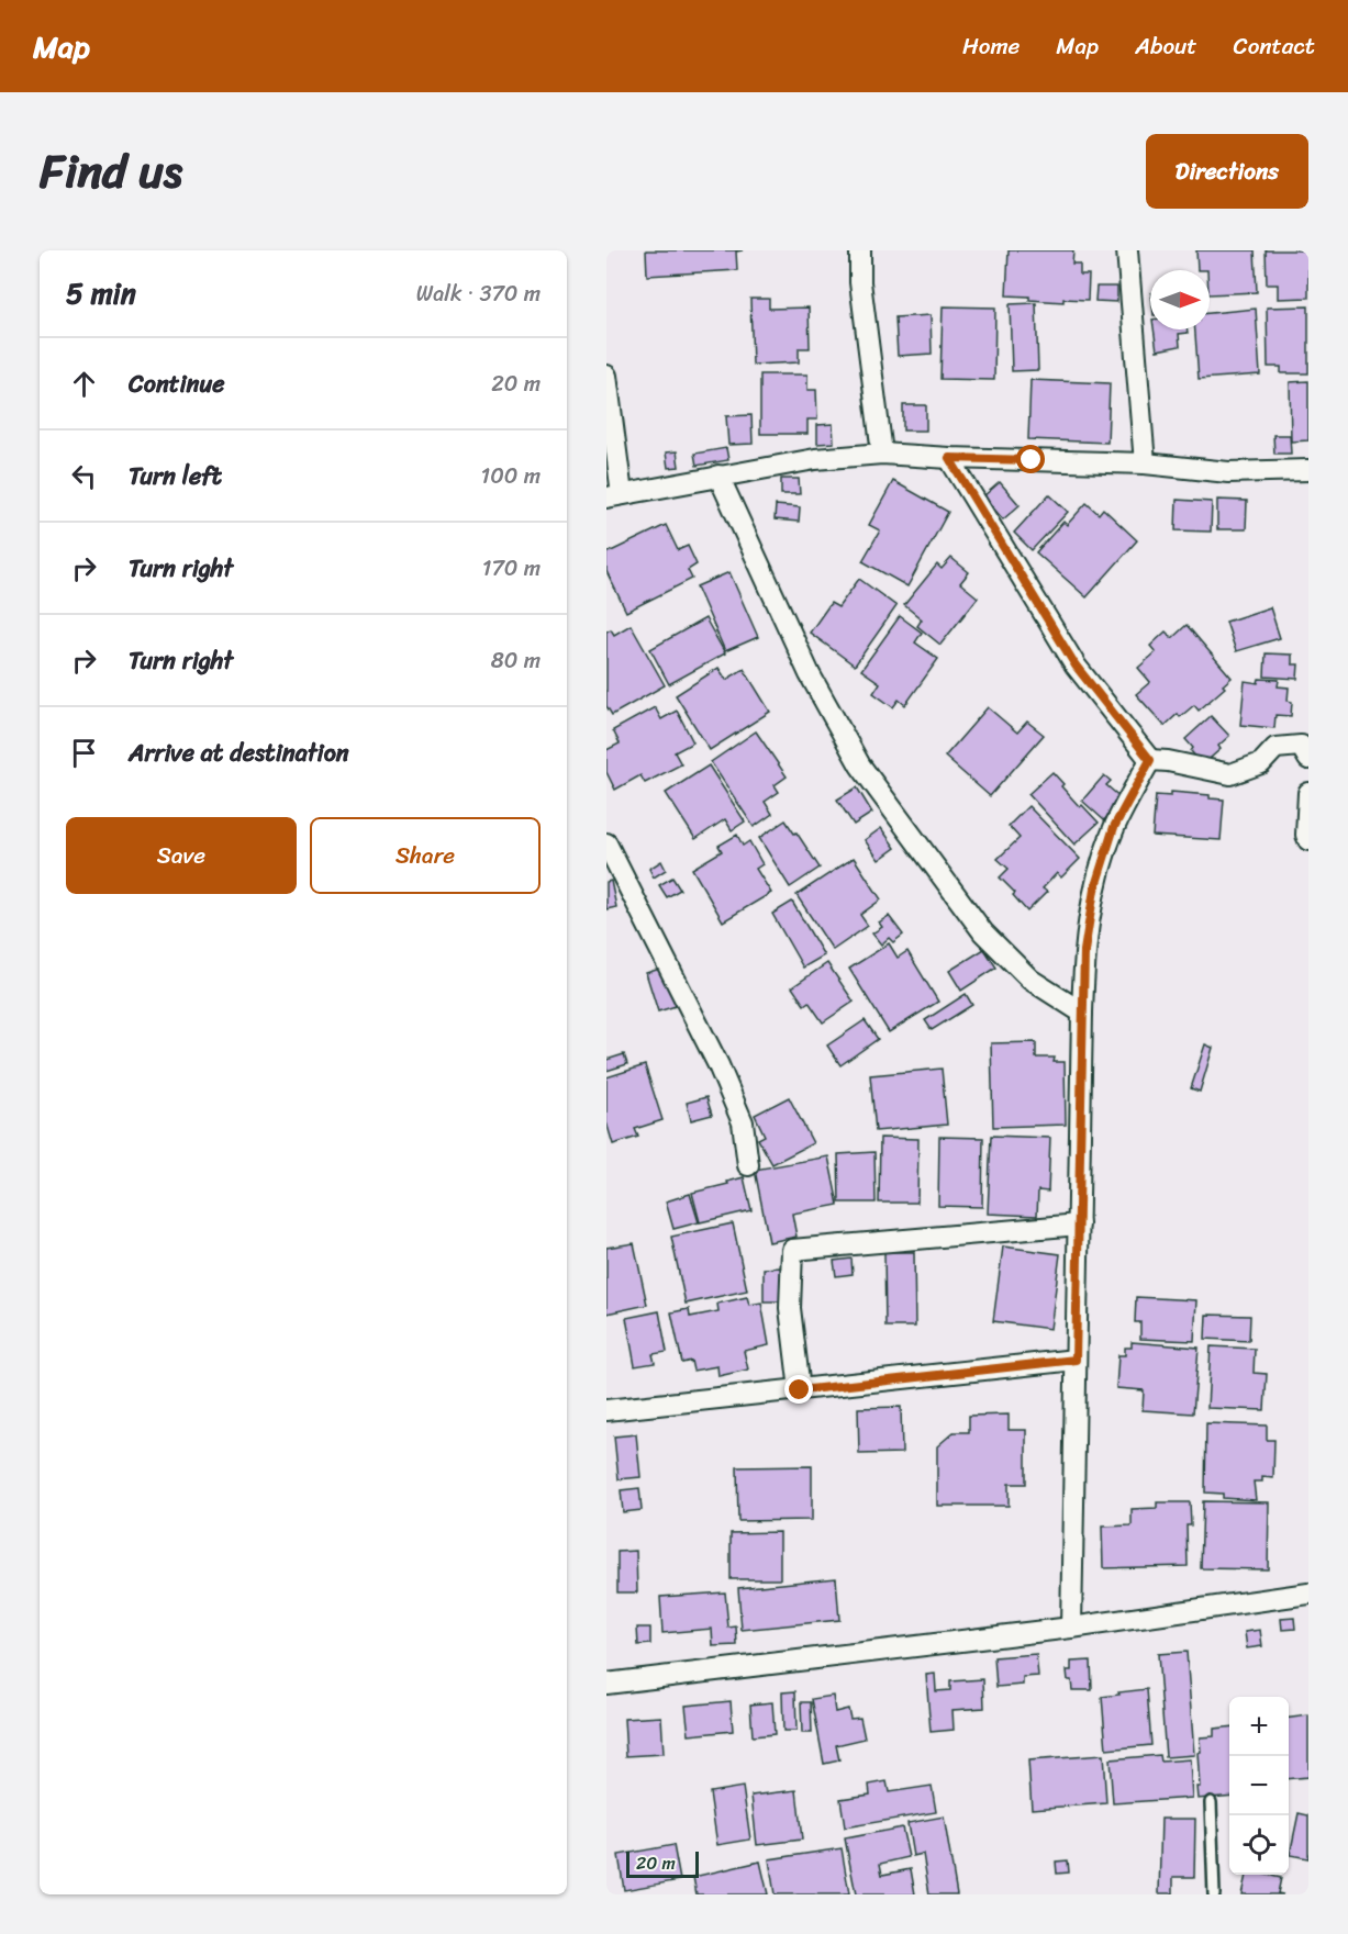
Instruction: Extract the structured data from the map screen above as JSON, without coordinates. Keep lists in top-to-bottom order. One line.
{"scale_bar":"20 m","north":"right","page":{"header":"Map","nav":["Home","Map","About","Contact"],"title":"Find us","buttons":["Directions",["Save","Share"]],"heading":["5 min","Walk · 370 m"],"list":[["Continue","20 m"],["Turn left","100 m"],["Turn right","170 m"],["Turn right","80 m"],"Arrive at destination"],"map_buttons":["+","−"],"scale":"20 m"}}
